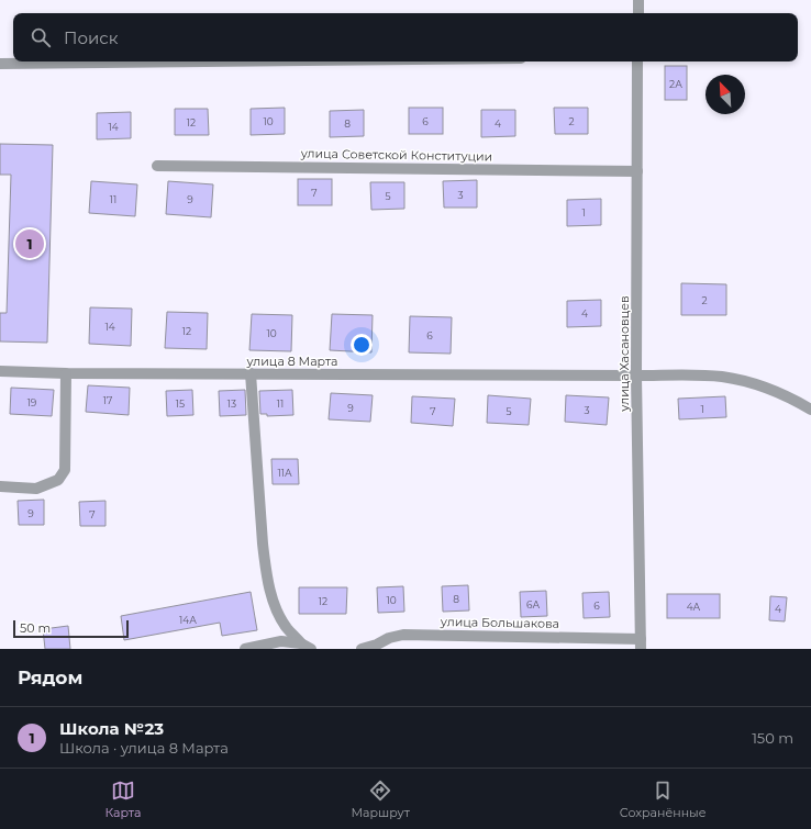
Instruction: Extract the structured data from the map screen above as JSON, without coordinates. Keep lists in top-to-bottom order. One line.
{"streets":{"street":["улица Советской Конституции","улица Хасановцев","улица 8 Марта","улица Большакова"]},"crossings":[["улица Советской Конституции","улица Хасановцев"],["улица Хасановцев","улица 8 Марта"],["улица Хасановцев","улица Большакова"]],"house_numbers":["2А","10","6","2","12","8","4","14","7","3","5","11","9","1","2","4","14","12","10","6","17","19","15","13","11","9","1","3","7","5","11А","9","7","8","10","12","6А","6","4А","4","14А"],"scale_bar":"50 m","north":"top left","page":{"search":"Поиск","pins":"1","scale":"50 m","heading":"Рядом","list":[{"mark":"1","name":"Школа №23","note":"Школа · улица 8 Марта","value":"150 m"}],"nav":["Карта","Маршрут","Сохранённые"]}}
